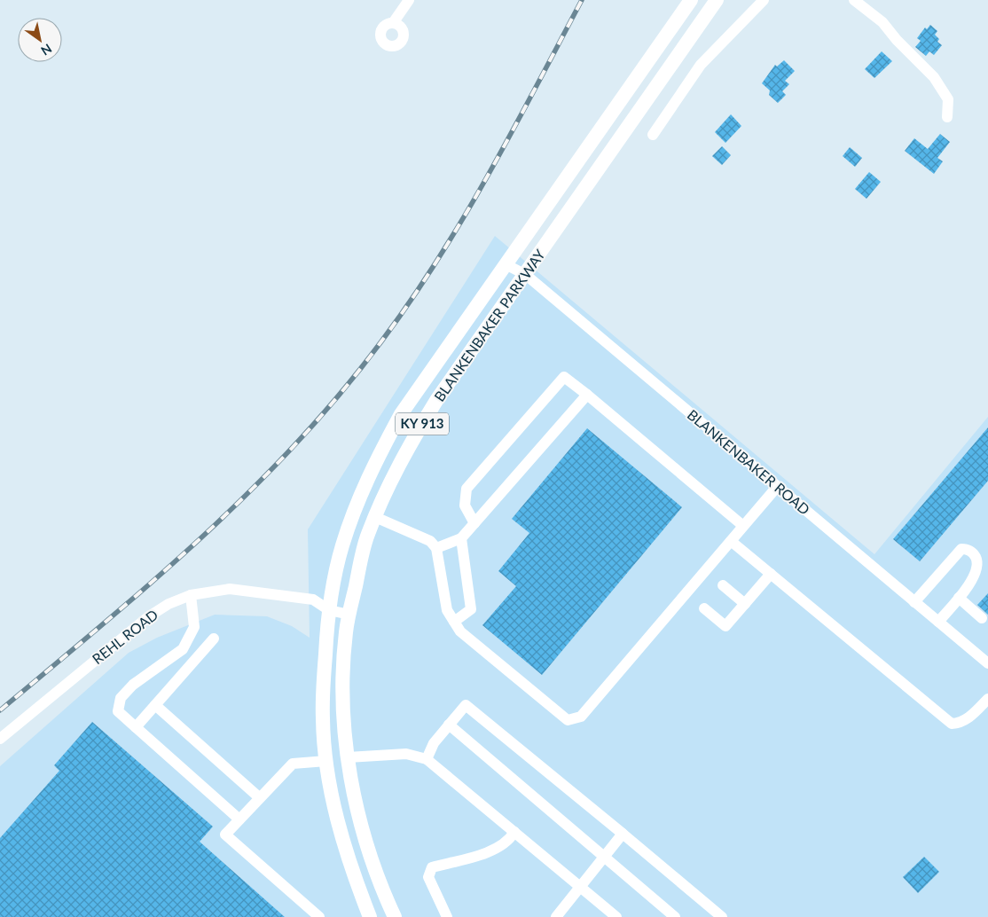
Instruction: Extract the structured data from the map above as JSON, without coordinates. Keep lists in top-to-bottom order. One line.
{"streets":{"main road":["BLANKENBAKER PARKWAY","KY 913"],"street":["BLANKENBAKER ROAD","REHL ROAD"]},"crossings":[["BLANKENBAKER PARKWAY","BLANKENBAKER ROAD"],["BLANKENBAKER PARKWAY","REHL ROAD"]],"north":"bottom right"}
